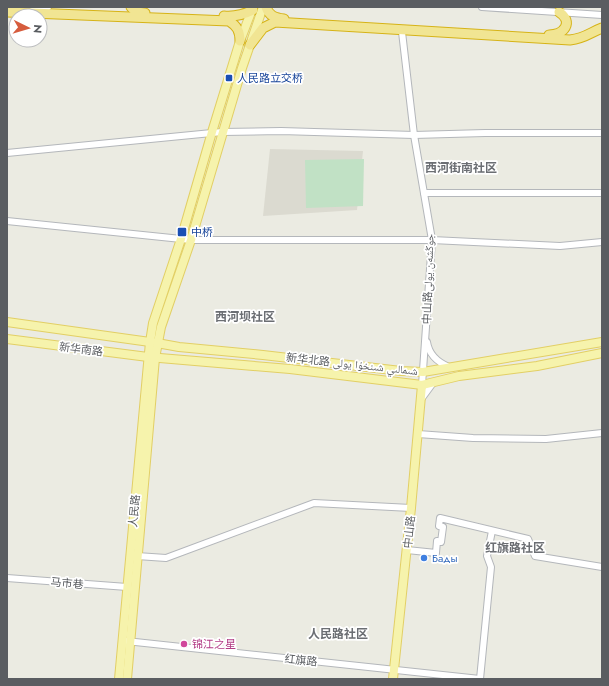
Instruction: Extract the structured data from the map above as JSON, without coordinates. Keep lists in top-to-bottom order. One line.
{"streets":{"main road":["新华南路","新华北路 شىمالىي شىنخۇا يولى","人民路","中山路"],"street":["中山路جوڭشەن يولى","马市巷","红旗路"]},"crossings":[["中山路جوڭشەن يولى","新华北路 شىمالىي شىنخۇا يولى"],["中山路جوڭشەن يولى","中山路"],["新华南路","新华北路 شىمالىي شىنخۇا يولى"],["新华南路","人民路"],["新华北路 شىمالىي شىنخۇا يولى","人民路"],["新华北路 شىمالىي شىنخۇا يولى","中山路"],["人民路","马市巷"],["人民路","红旗路"],["中山路","红旗路"]],"districts":["西河街南社区","西河坝社区","红旗路社区","人民路社区"],"places":{"transit":["人民路立交桥","中桥"],"other":["Бады","锦江之星"]},"north":"right"}
